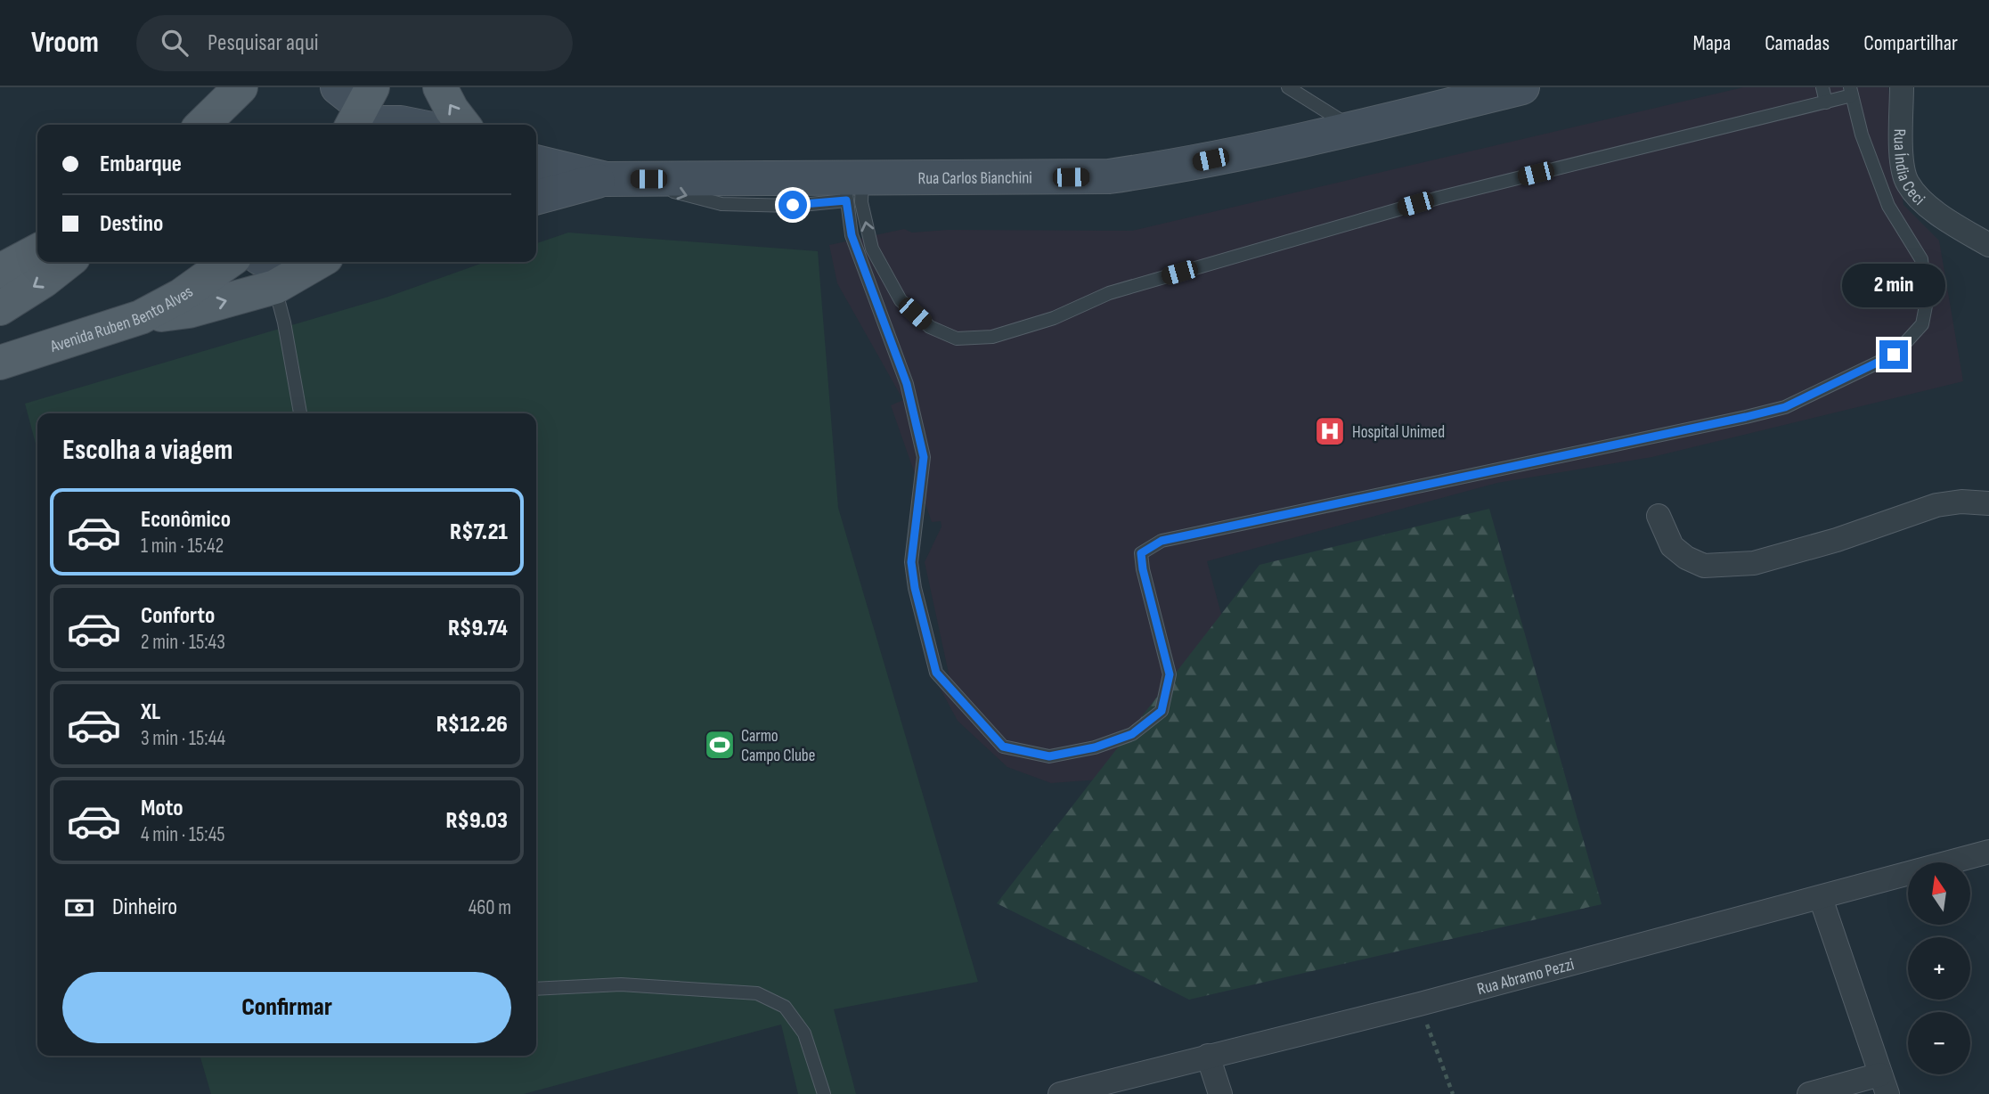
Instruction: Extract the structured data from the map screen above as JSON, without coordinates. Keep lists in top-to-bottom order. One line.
{"streets":{"main road":["Avenida Ruben Bento Alves"],"street":["Rua Índia Ceci","Rua Carlos Bianchini","Rua Abramo Pezzi"]},"places":{"hospital":["Hospital Unimed"],"sports":["Carmo Campo Clube"]},"north":"top","page":{"header":"Vroom","search":"Pesquisar aqui","nav":["Mapa","Camadas","Compartilhar"],"banner":["Embarque","Destino"],"bubble":"2 min","heading":"Escolha a viagem","list":[{"name":"Econômico","note":"1 min · 15:42","value":"R$7.21"},{"name":"Conforto","note":"2 min · 15:43","value":"R$9.74"},{"name":"XL","note":"3 min · 15:44","value":"R$12.26"},{"name":"Moto","note":"4 min · 15:45","value":"R$9.03"}],"map_buttons":["+","−"],"pay":["Dinheiro","460 m"],"buttons":"Confirmar"}}
